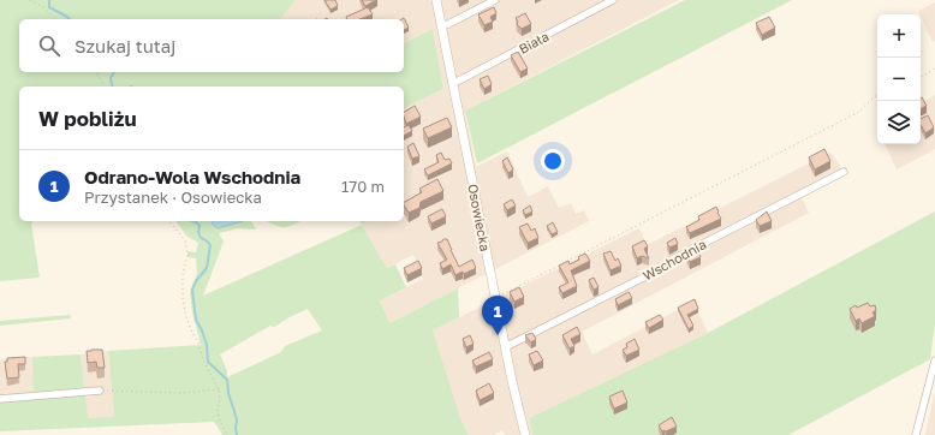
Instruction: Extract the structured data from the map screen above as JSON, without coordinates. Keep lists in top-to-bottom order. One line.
{"streets":{"street":["Biała","Osowiecka","Wschodnia"]},"crossings":[["Biała","Osowiecka"],["Osowiecka","Wschodnia"]],"page":{"map_buttons":["+","−"],"search":"Szukaj tutaj","heading":"W pobliżu","list":[{"mark":"1","name":"Odrano-Wola Wschodnia","note":"Przystanek · Osowiecka","value":"170 m"}],"pins":"1"}}
